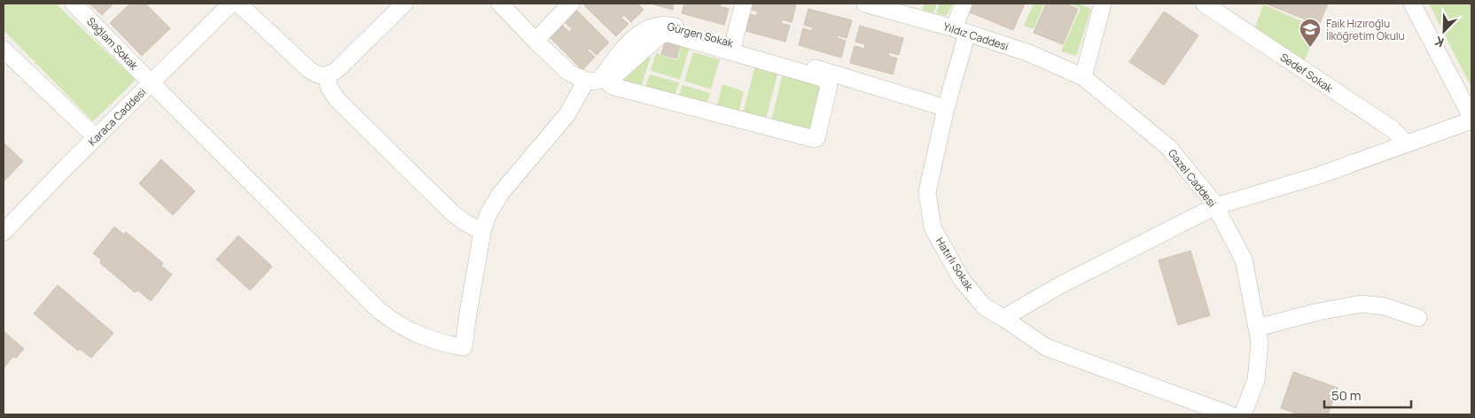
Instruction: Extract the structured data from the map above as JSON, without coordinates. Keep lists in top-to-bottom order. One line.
{"streets":{"street":["Gürgen Sokak","Yıldız Caddesi","Sağlam Sokak","Sedef Sokak","Karaca Caddesi","Gazel Caddesi","Hatırlı Sokak"]},"crossings":[["Gürgen Sokak","Hatırlı Sokak"],["Yıldız Caddesi","Gazel Caddesi"],["Yıldız Caddesi","Hatırlı Sokak"],["Sağlam Sokak","Karaca Caddesi"]],"places":{"school or university":["Faik Hızıroğlu İlköğretim Okulu"]},"scale_bar":"50 m","north":"bottom left"}
